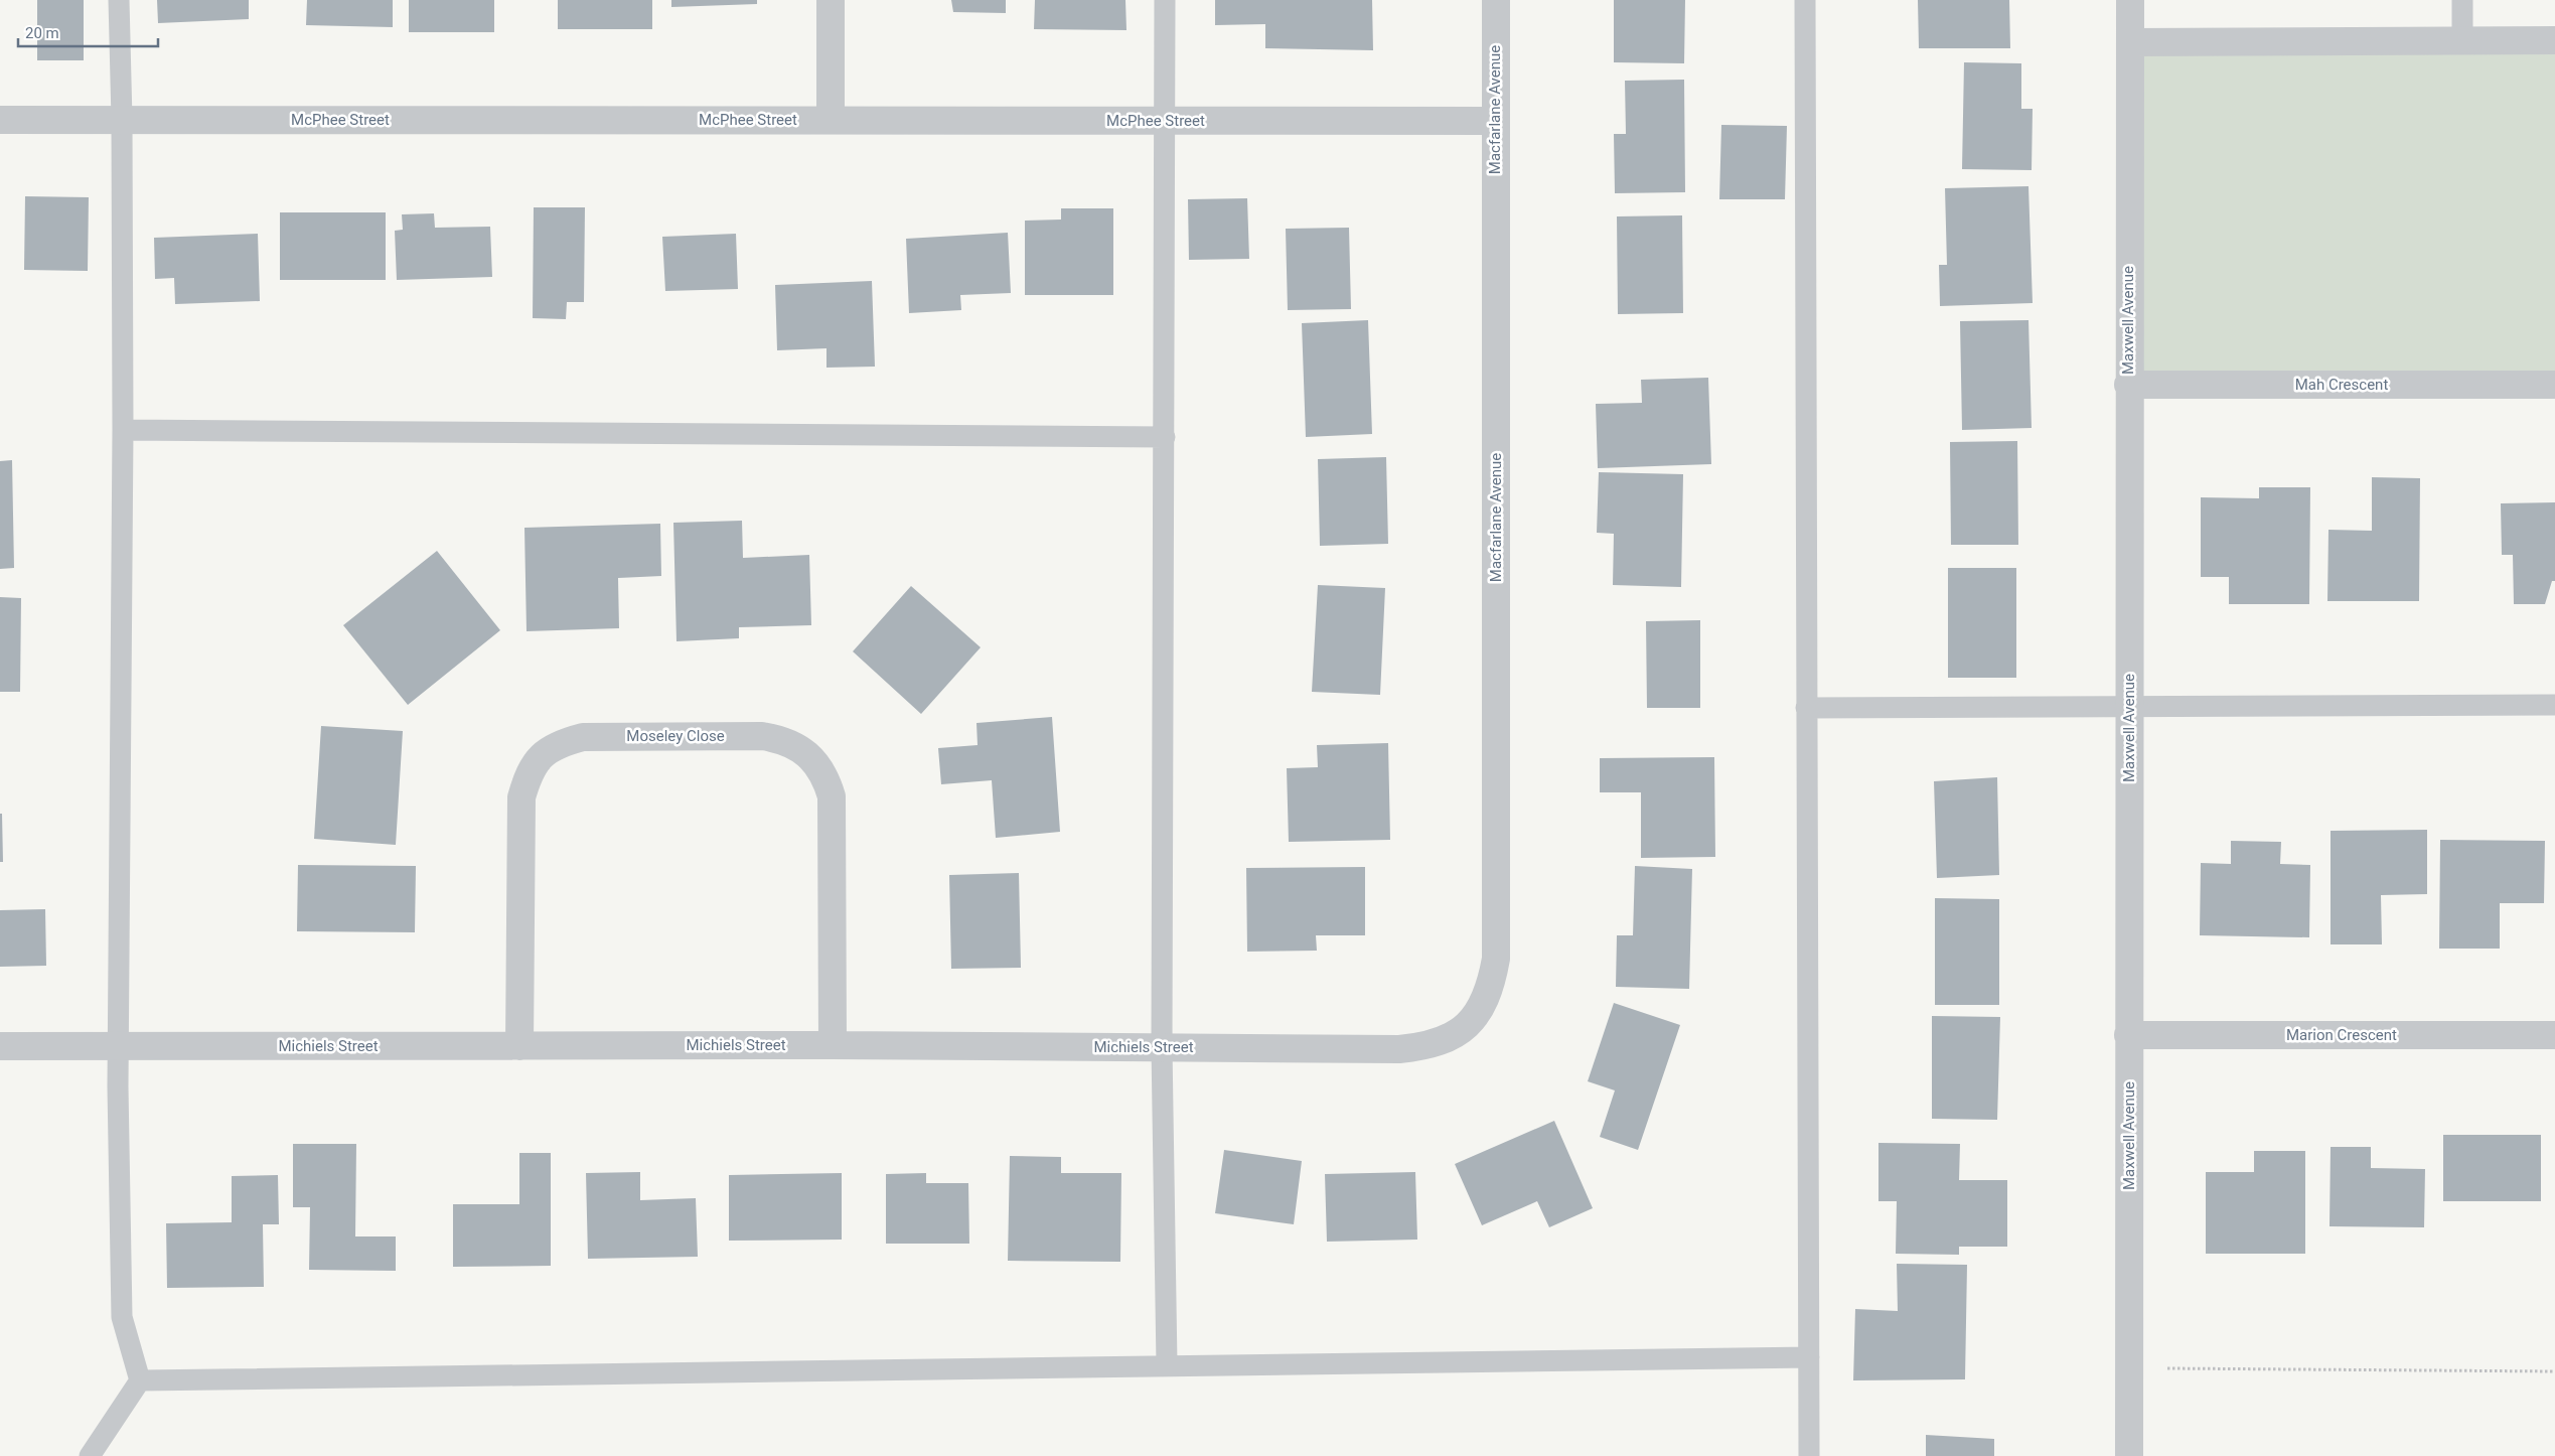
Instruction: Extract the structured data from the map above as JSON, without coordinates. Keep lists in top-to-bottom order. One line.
{"streets":{"street":["Macfarlane Avenue","McPhee Street","Maxwell Avenue","Mah Crescent","Moseley Close","Marion Crescent","Michiels Street"]},"crossings":[["Macfarlane Avenue","McPhee Street"],["Macfarlane Avenue","Michiels Street"],["Maxwell Avenue","Mah Crescent"],["Maxwell Avenue","Marion Crescent"],["Moseley Close","Michiels Street"]],"scale_bar":"20 m"}
